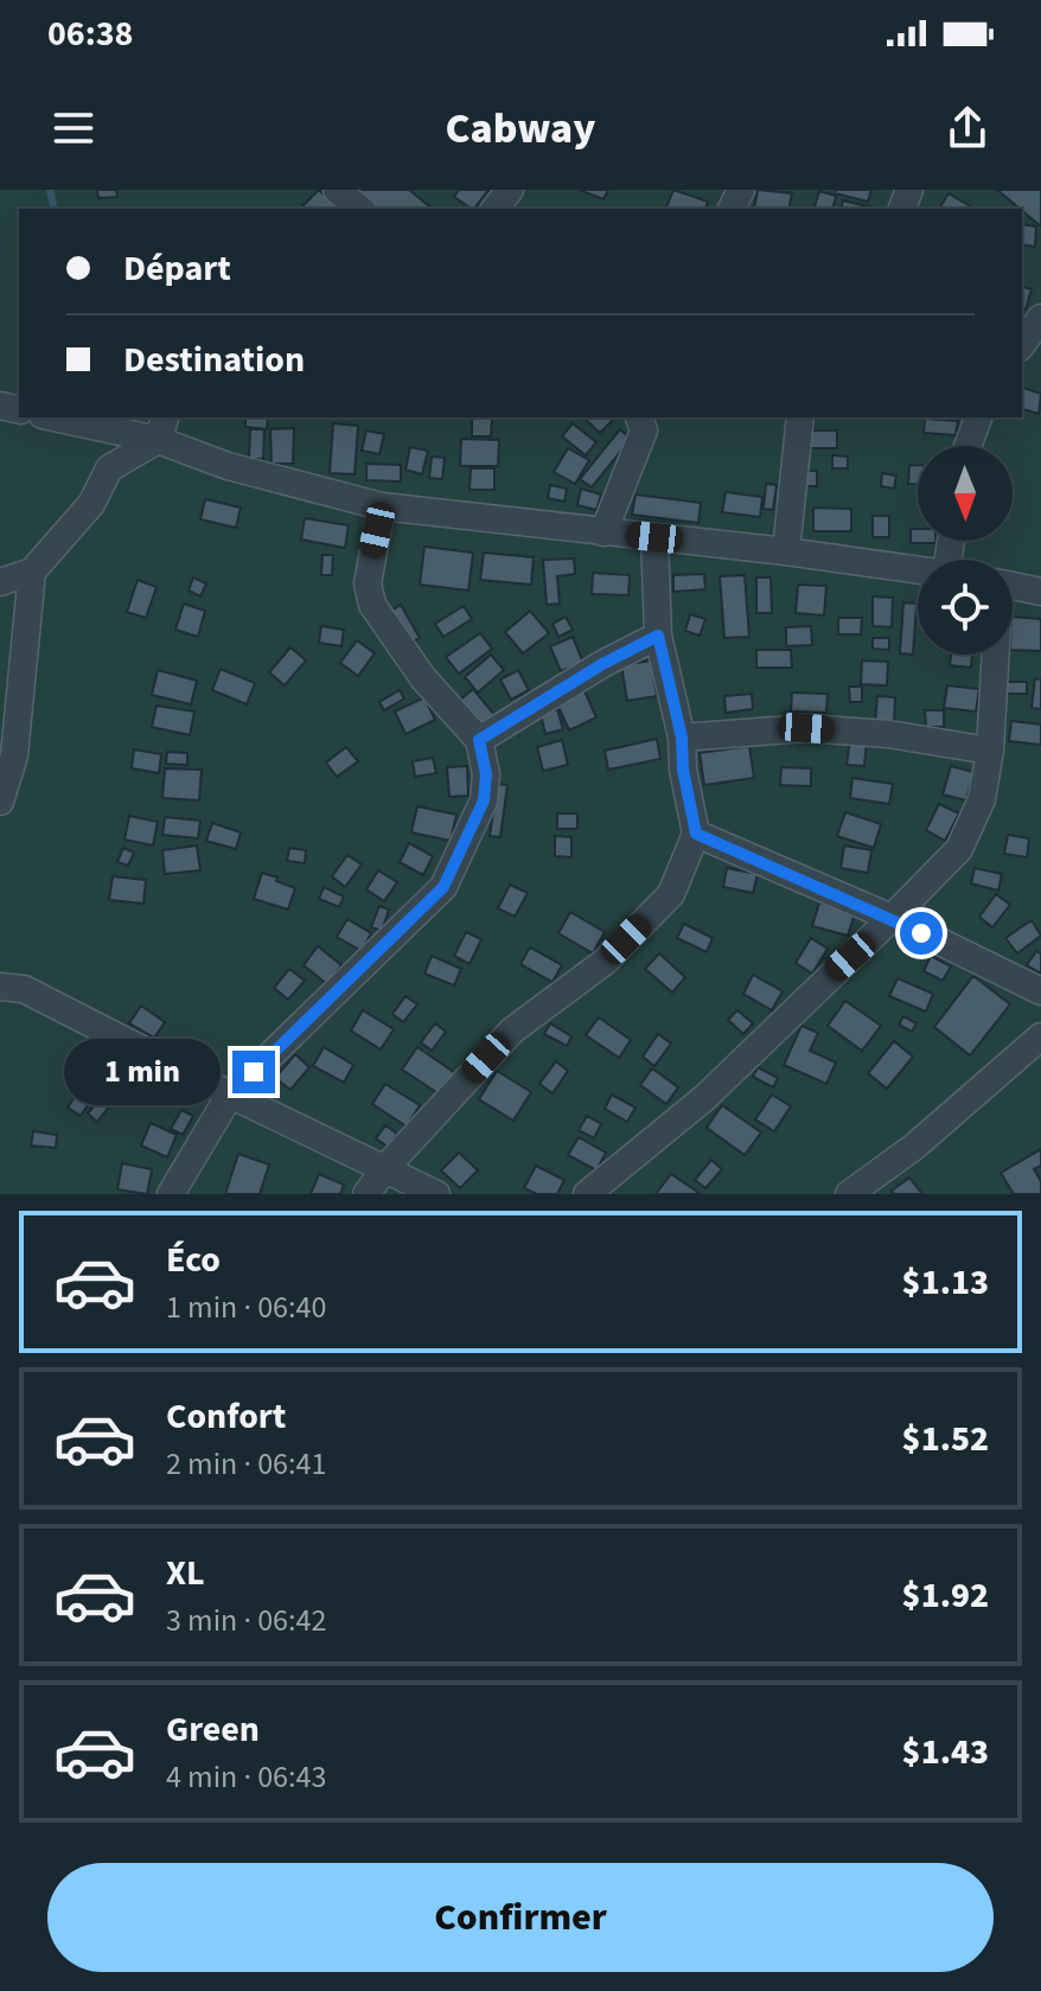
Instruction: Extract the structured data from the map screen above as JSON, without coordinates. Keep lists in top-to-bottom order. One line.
{"north":"bottom","page":{"status":"06:38","header":"Cabway","banner":["Départ","Destination"],"bubble":"1 min","list":[{"name":"Éco","note":"1 min · 06:40","value":"$1.13"},{"name":"Confort","note":"2 min · 06:41","value":"$1.52"},{"name":"XL","note":"3 min · 06:42","value":"$1.92"},{"name":"Green","note":"4 min · 06:43","value":"$1.43"}],"buttons":"Confirmer"}}
